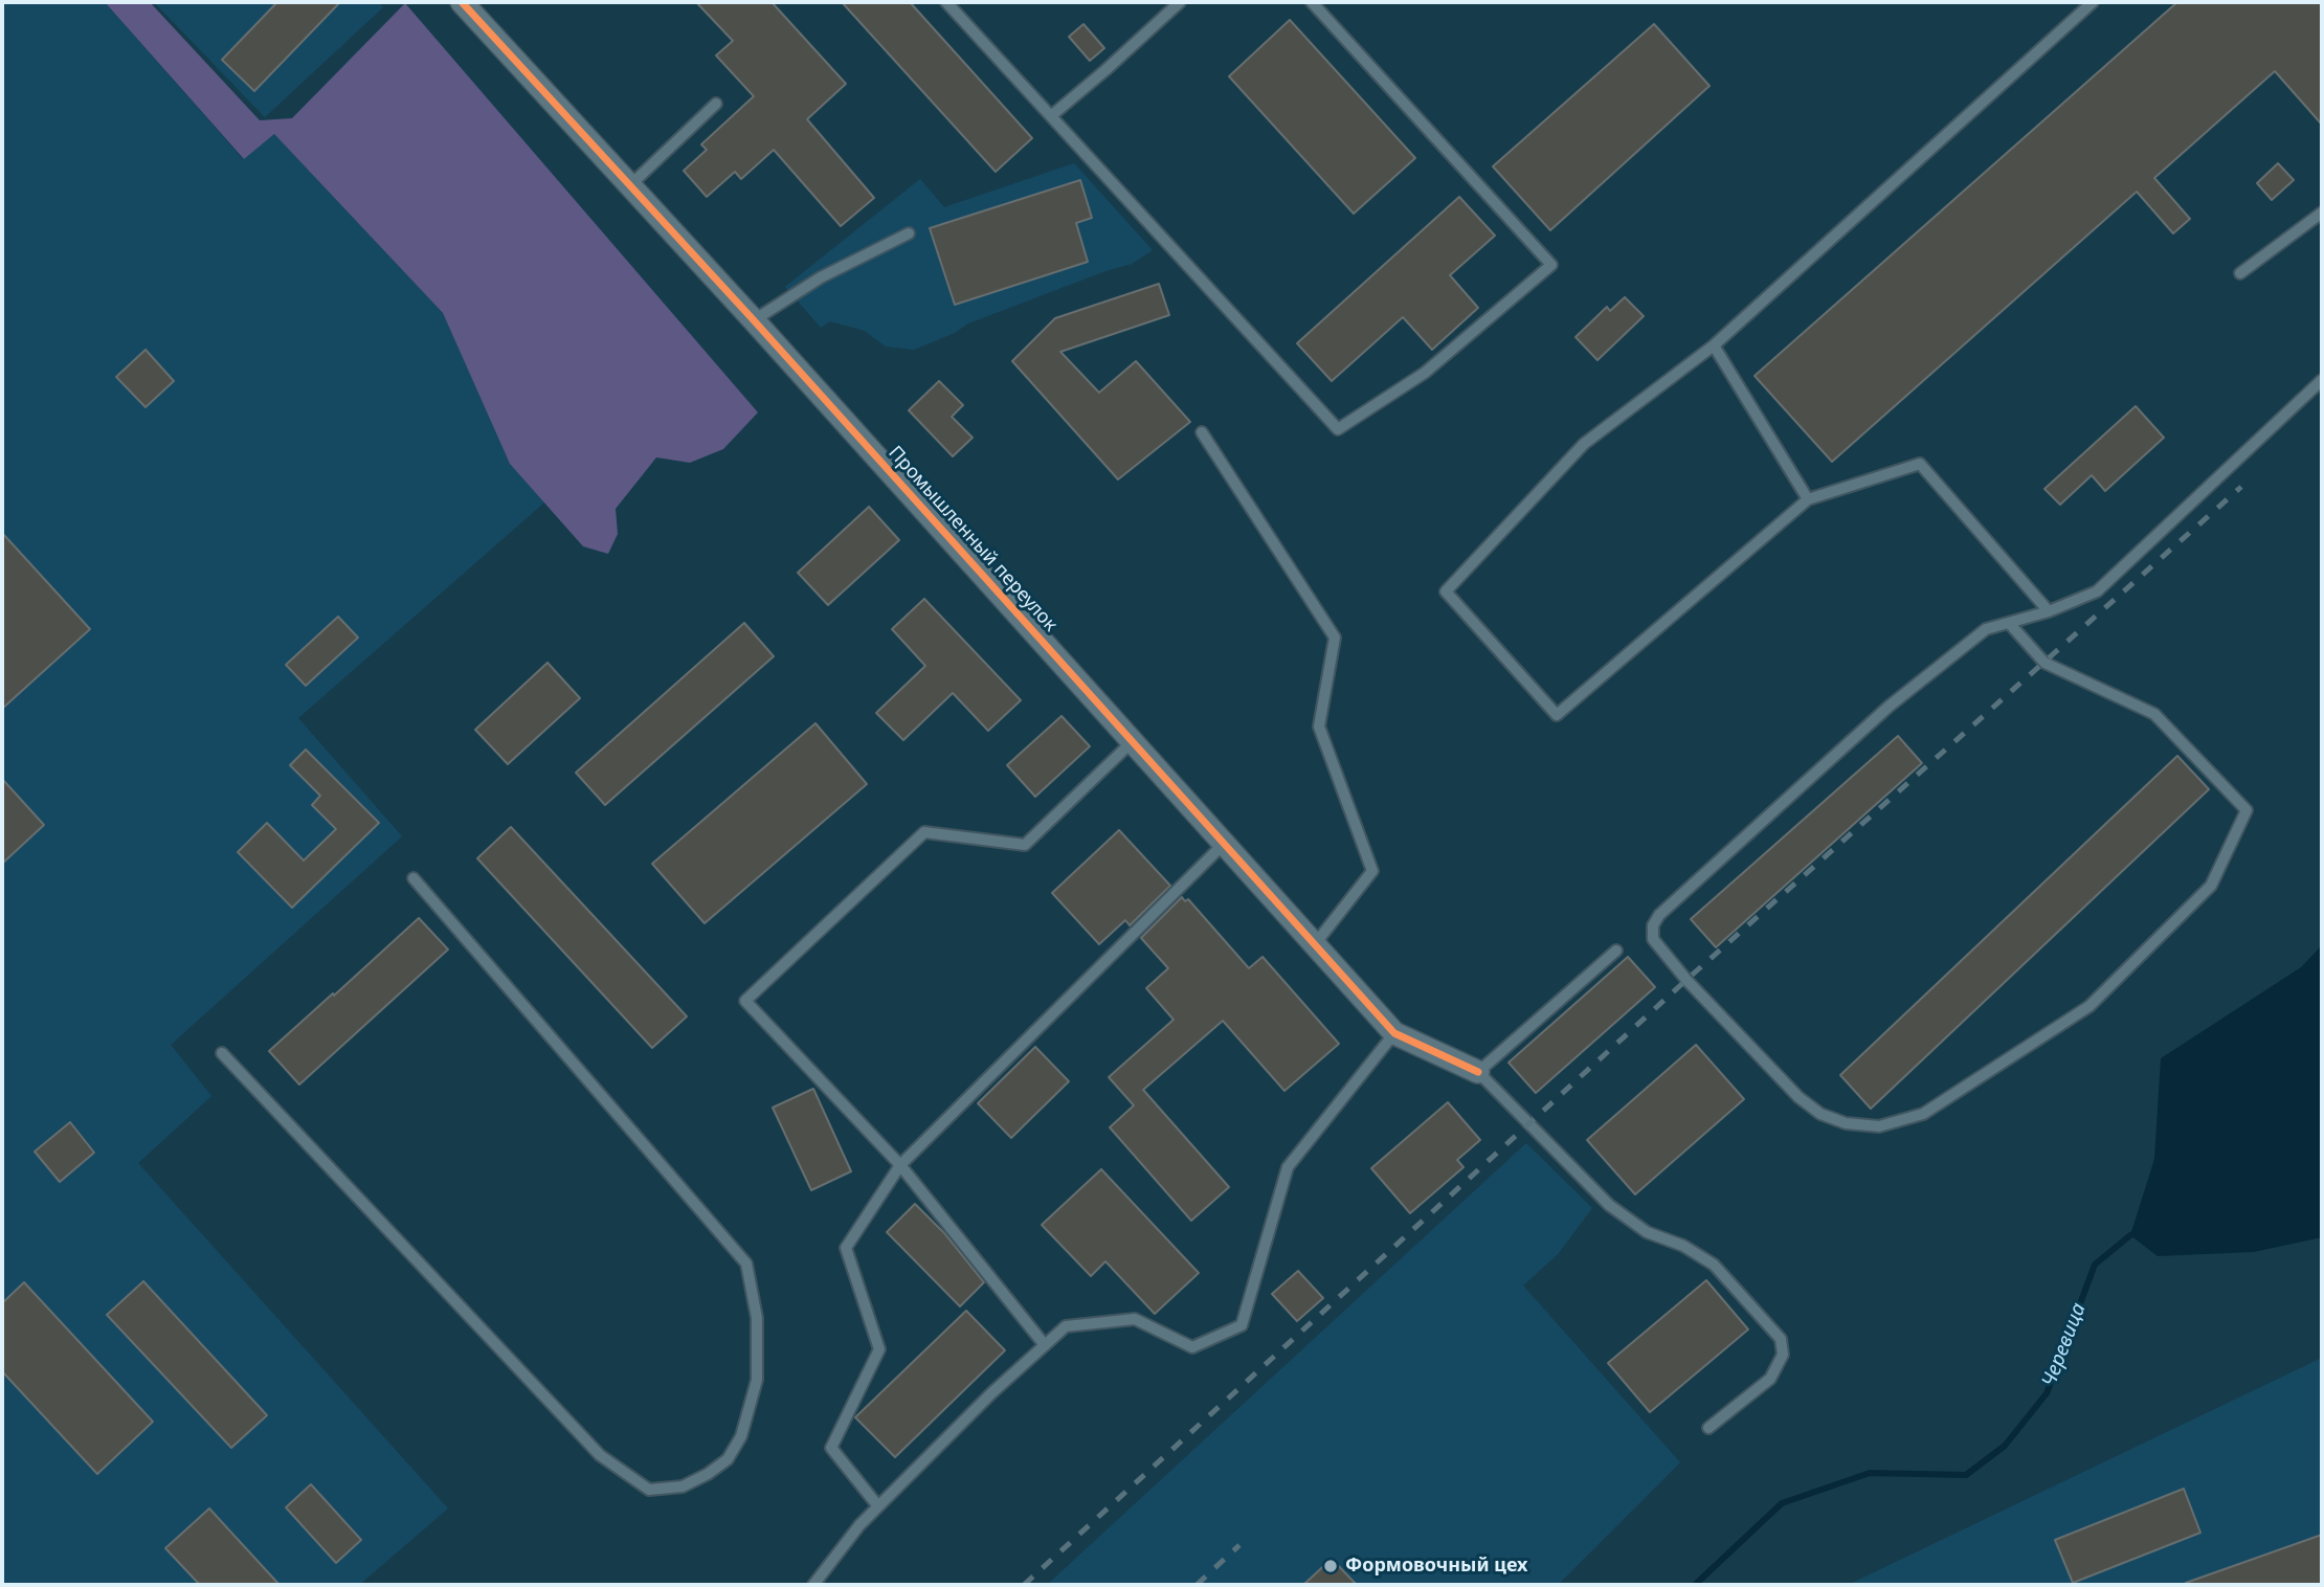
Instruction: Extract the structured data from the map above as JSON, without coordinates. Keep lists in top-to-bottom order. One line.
{"streets":{"street":["Промышленный переулок"]},"water":["Черевица"],"places":["Формовочный цех"]}
